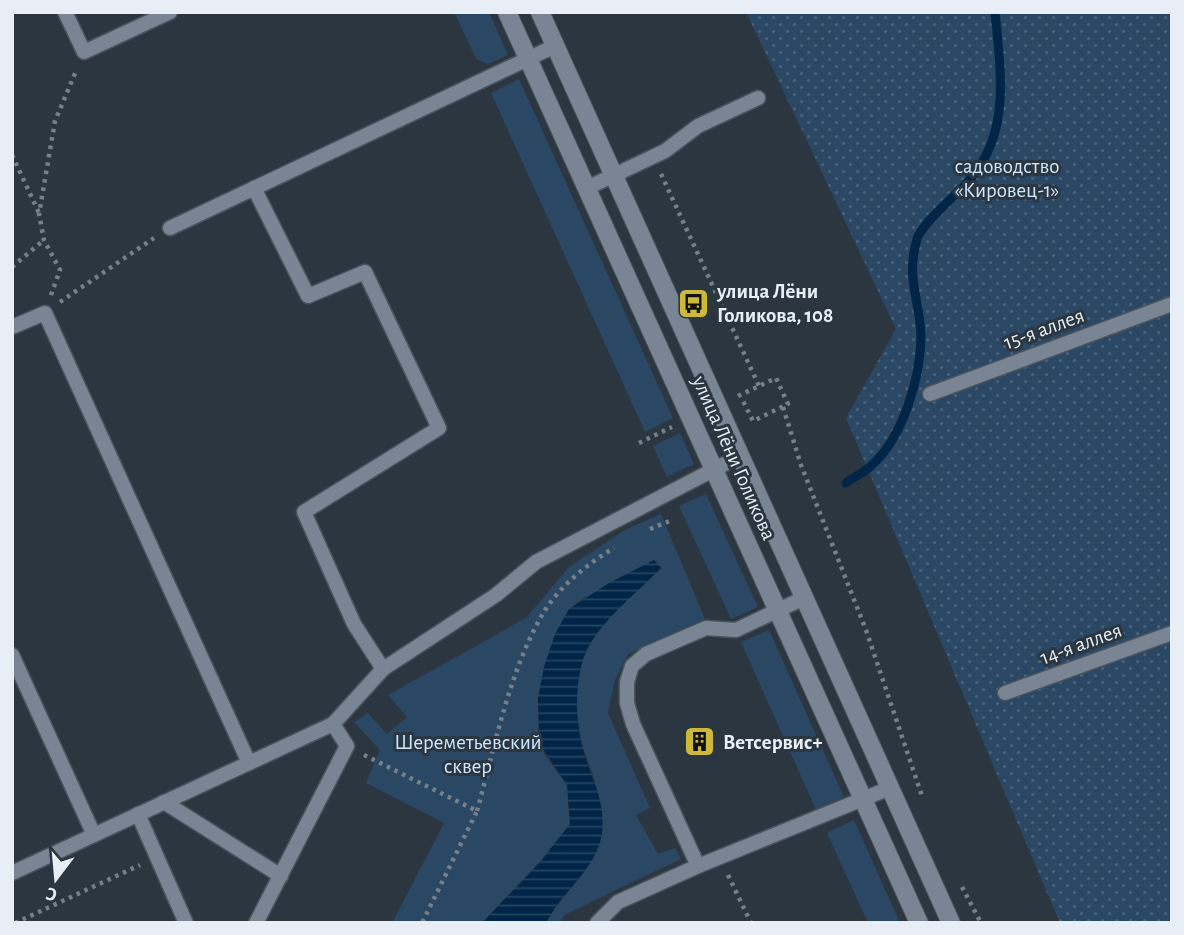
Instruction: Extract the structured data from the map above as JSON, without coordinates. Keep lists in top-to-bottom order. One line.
{"streets":{"street":["улица Лёни Голикова"],"lane":["15-я аллея","14-я аллея"]},"parks":["садоводство «Кировец-1»","Шереметьевский сквер"],"places":{"bus stop":["улица Лёни Голикова, 108"],"building":["Ветсервис+"]},"north":"bottom"}
